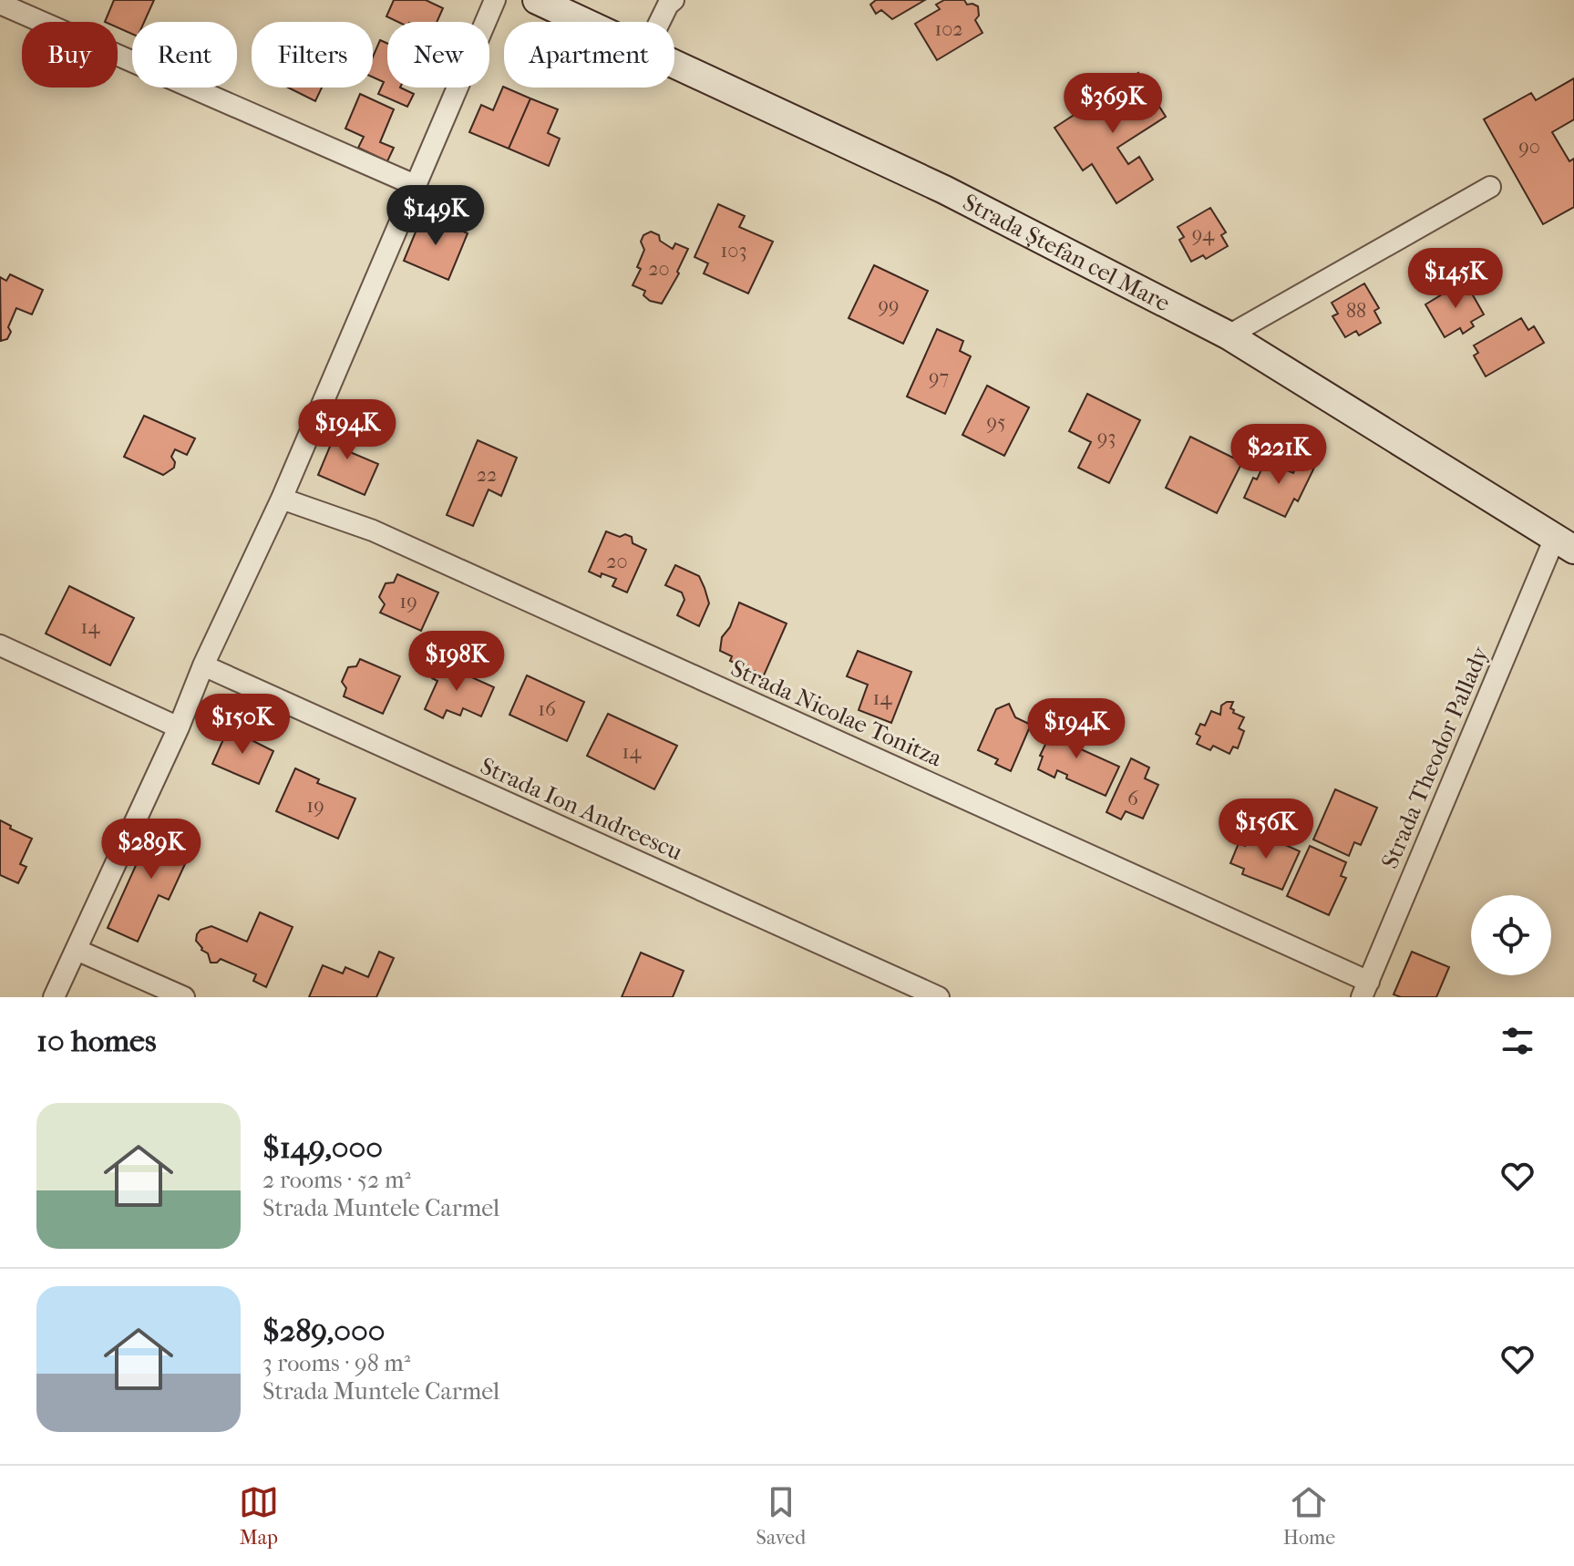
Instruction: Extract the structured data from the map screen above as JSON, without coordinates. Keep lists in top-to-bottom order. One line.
{"streets":{"street":["Strada Ștefan cel Mare","Strada Nicolae Tonitza","Strada Theodor Pallady","Strada Ion Andreescu"]},"crossings":[["Strada Ștefan cel Mare","Strada Theodor Pallady"],["Strada Nicolae Tonitza","Strada Theodor Pallady"]],"house_numbers":["102","90","94","103","20","99","88","97","95","93","22","20","19","14","14","16","14","6","19"],"page":{"chip":["Buy","Rent","Filters","New","Apartment"],"price":["$369K","$149K","$145K","$194K","$221K","$198K","$150K","$194K","$156K","$289K"],"heading":"10 homes","list":[{"name":"$149,000","note":"2 rooms · 52 m² · Strada Muntele Carmel"},{"name":"$289,000","note":"3 rooms · 98 m² · Strada Muntele Carmel"}],"tabs":["Map","Saved","Home"]}}
